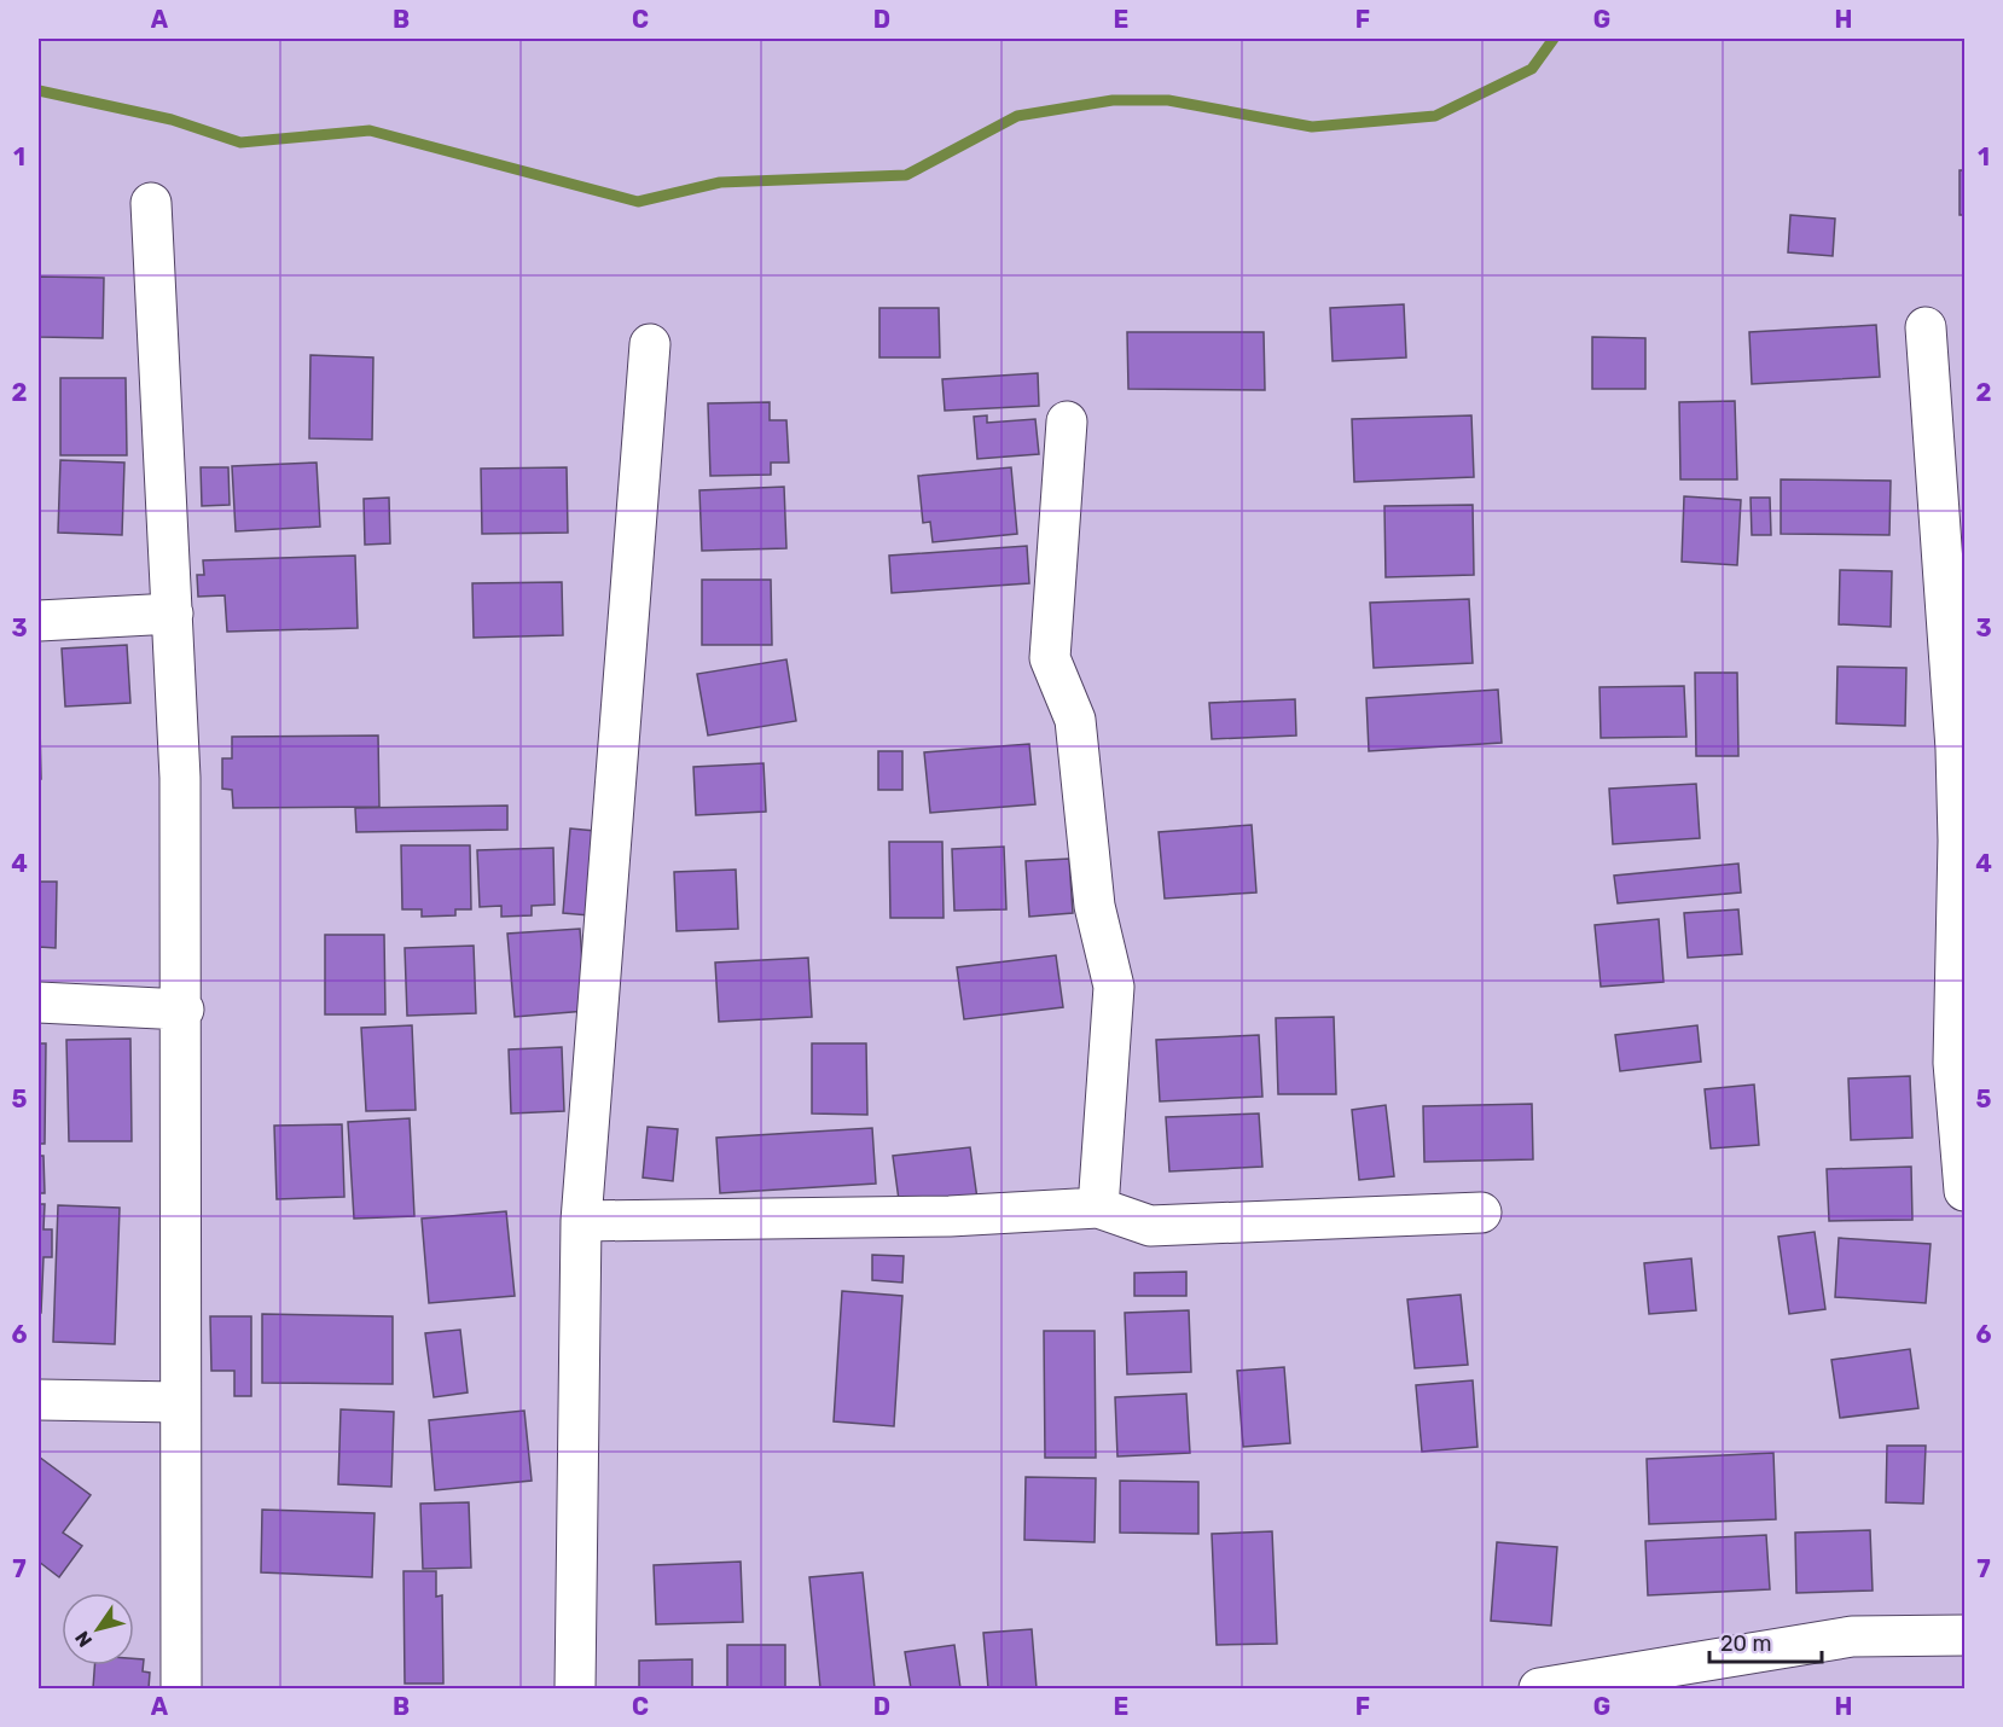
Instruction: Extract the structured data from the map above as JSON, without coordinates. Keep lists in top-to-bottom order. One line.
{"scale_bar":"20 m","north":"bottom left","grid":{"columns":["A","B","C","D","E","F","G","H"],"rows":["1","2","3","4","5","6","7"]}}
